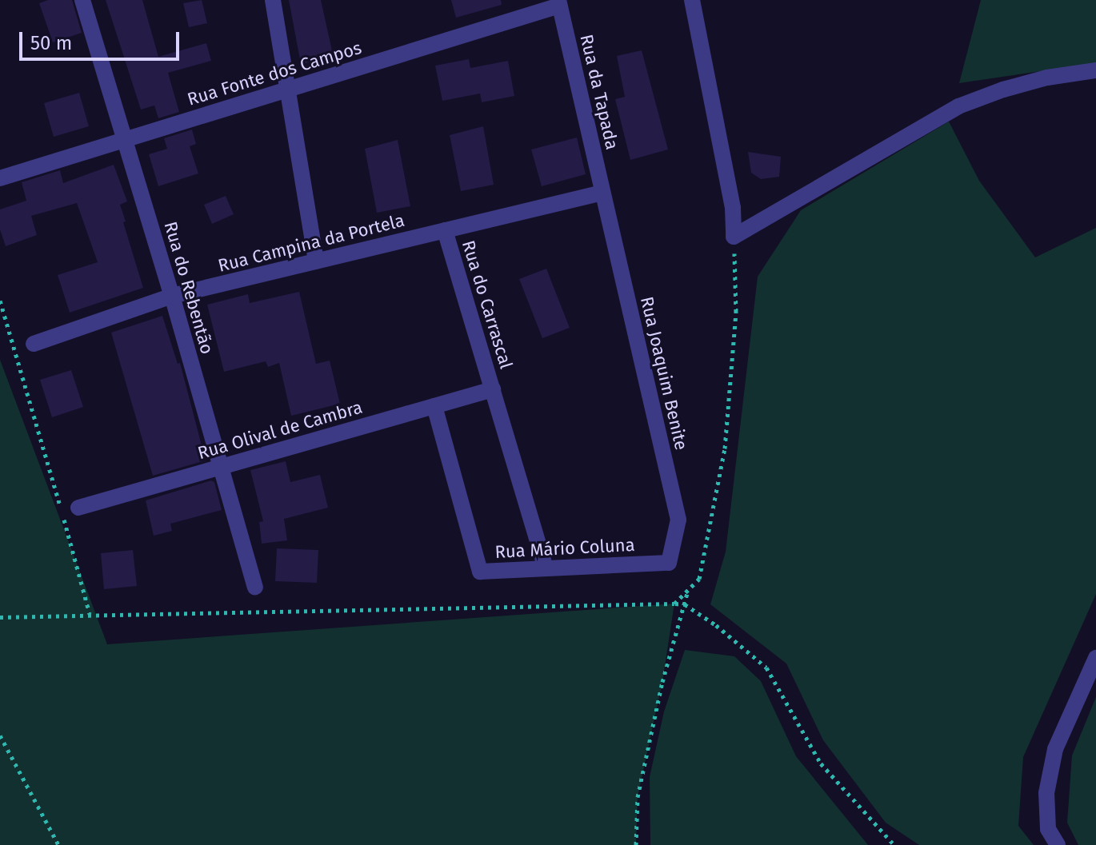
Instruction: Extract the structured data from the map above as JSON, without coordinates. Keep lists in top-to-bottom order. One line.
{"streets":{"street":["Rua Fonte dos Campos","Rua da Tapada","Rua Campina da Portela","Rua do Rebentão","Rua do Carrascal","Rua Joaquim Benite","Rua Olival de Cambra","Rua Mário Coluna"]},"crossings":[["Rua Fonte dos Campos","Rua da Tapada"],["Rua Fonte dos Campos","Rua do Rebentão"],["Rua da Tapada","Rua Campina da Portela"],["Rua da Tapada","Rua Joaquim Benite"],["Rua Campina da Portela","Rua do Rebentão"],["Rua Campina da Portela","Rua do Carrascal"],["Rua Campina da Portela","Rua Joaquim Benite"],["Rua do Rebentão","Rua Olival de Cambra"],["Rua do Carrascal","Rua Olival de Cambra"],["Rua do Carrascal","Rua Mário Coluna"],["Rua Joaquim Benite","Rua Mário Coluna"],["Rua Olival de Cambra","Rua Mário Coluna"]],"scale_bar":"50 m"}
